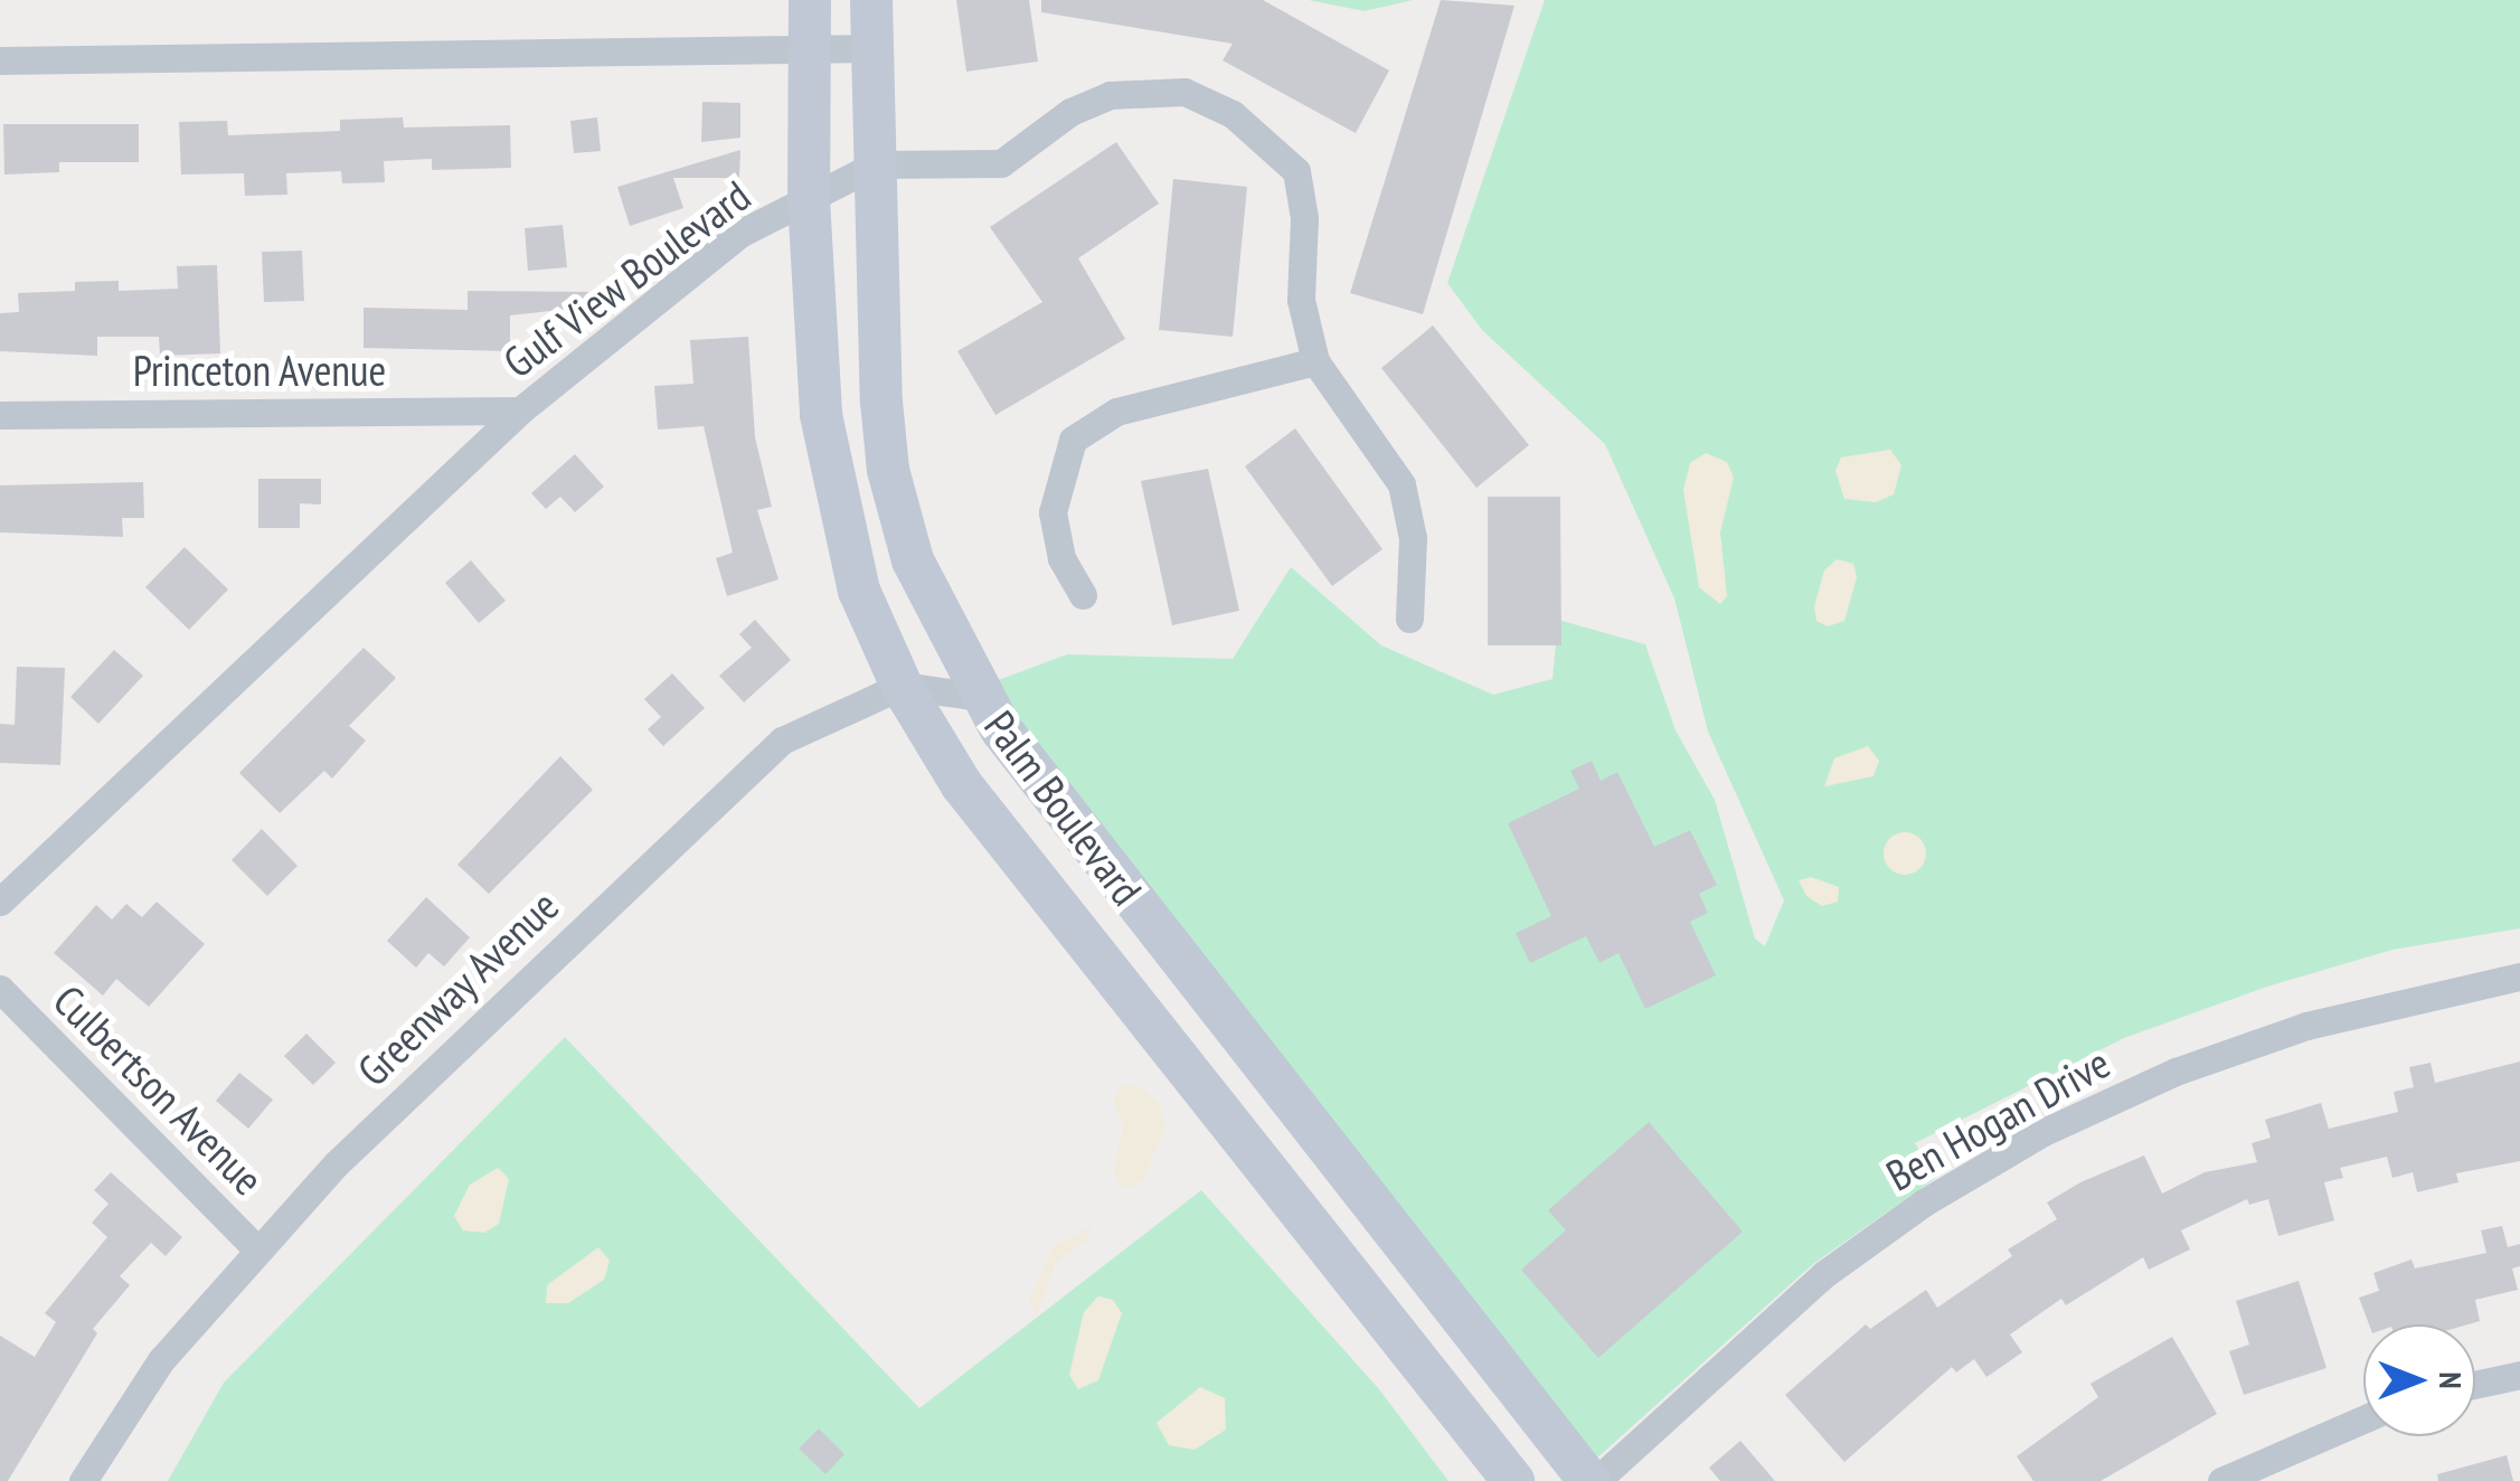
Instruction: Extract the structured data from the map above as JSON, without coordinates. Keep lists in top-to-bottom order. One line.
{"streets":{"street":["Gulf View Boulevard","Princeton Avenue","Palm Boulevard","Greenway Avenue","Culbertson Avenue","Ben Hogan Drive"]},"crossings":[["Gulf View Boulevard","Princeton Avenue"],["Gulf View Boulevard","Palm Boulevard"],["Palm Boulevard","Greenway Avenue"],["Palm Boulevard","Ben Hogan Drive"],["Greenway Avenue","Culbertson Avenue"]],"north":"right"}
